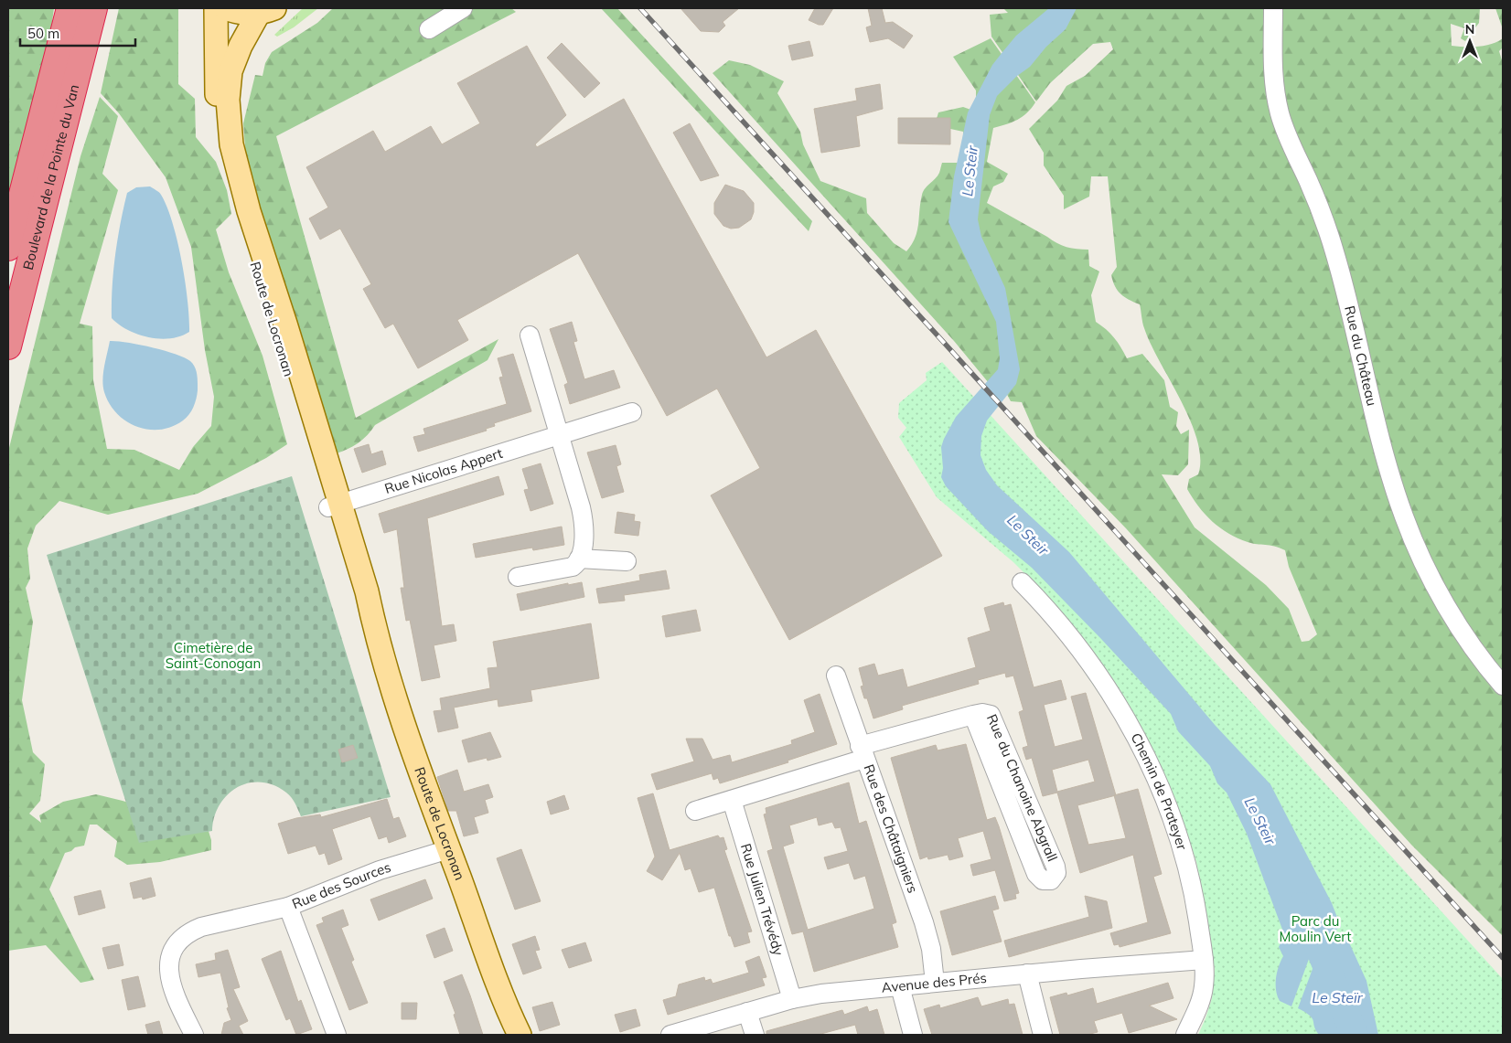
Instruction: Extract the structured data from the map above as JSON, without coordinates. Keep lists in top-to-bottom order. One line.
{"streets":{"highway":["Boulevard de la Pointe du Van"],"main road":["Route de Locronan"],"street":["Rue du Château","Rue Nicolas Appert","Rue du Chanoine Abgrall","Chemin de Prateyer","Rue des Châtaigniers","Rue des Sources","Rue Julien Trévédy","Avenue des Prés"]},"crossings":[["Route de Locronan","Rue Nicolas Appert"],["Route de Locronan","Rue des Sources"],["Rue du Chanoine Abgrall","Rue des Châtaigniers"],["Chemin de Prateyer","Avenue des Prés"],["Rue des Châtaigniers","Avenue des Prés"],["Rue Julien Trévédy","Avenue des Prés"]],"water":["Le Steir","Le Steïr"],"parks":["Cimetière de Saint-Conogan","Parc du Moulin Vert"],"scale_bar":"50 m","north":"top"}
